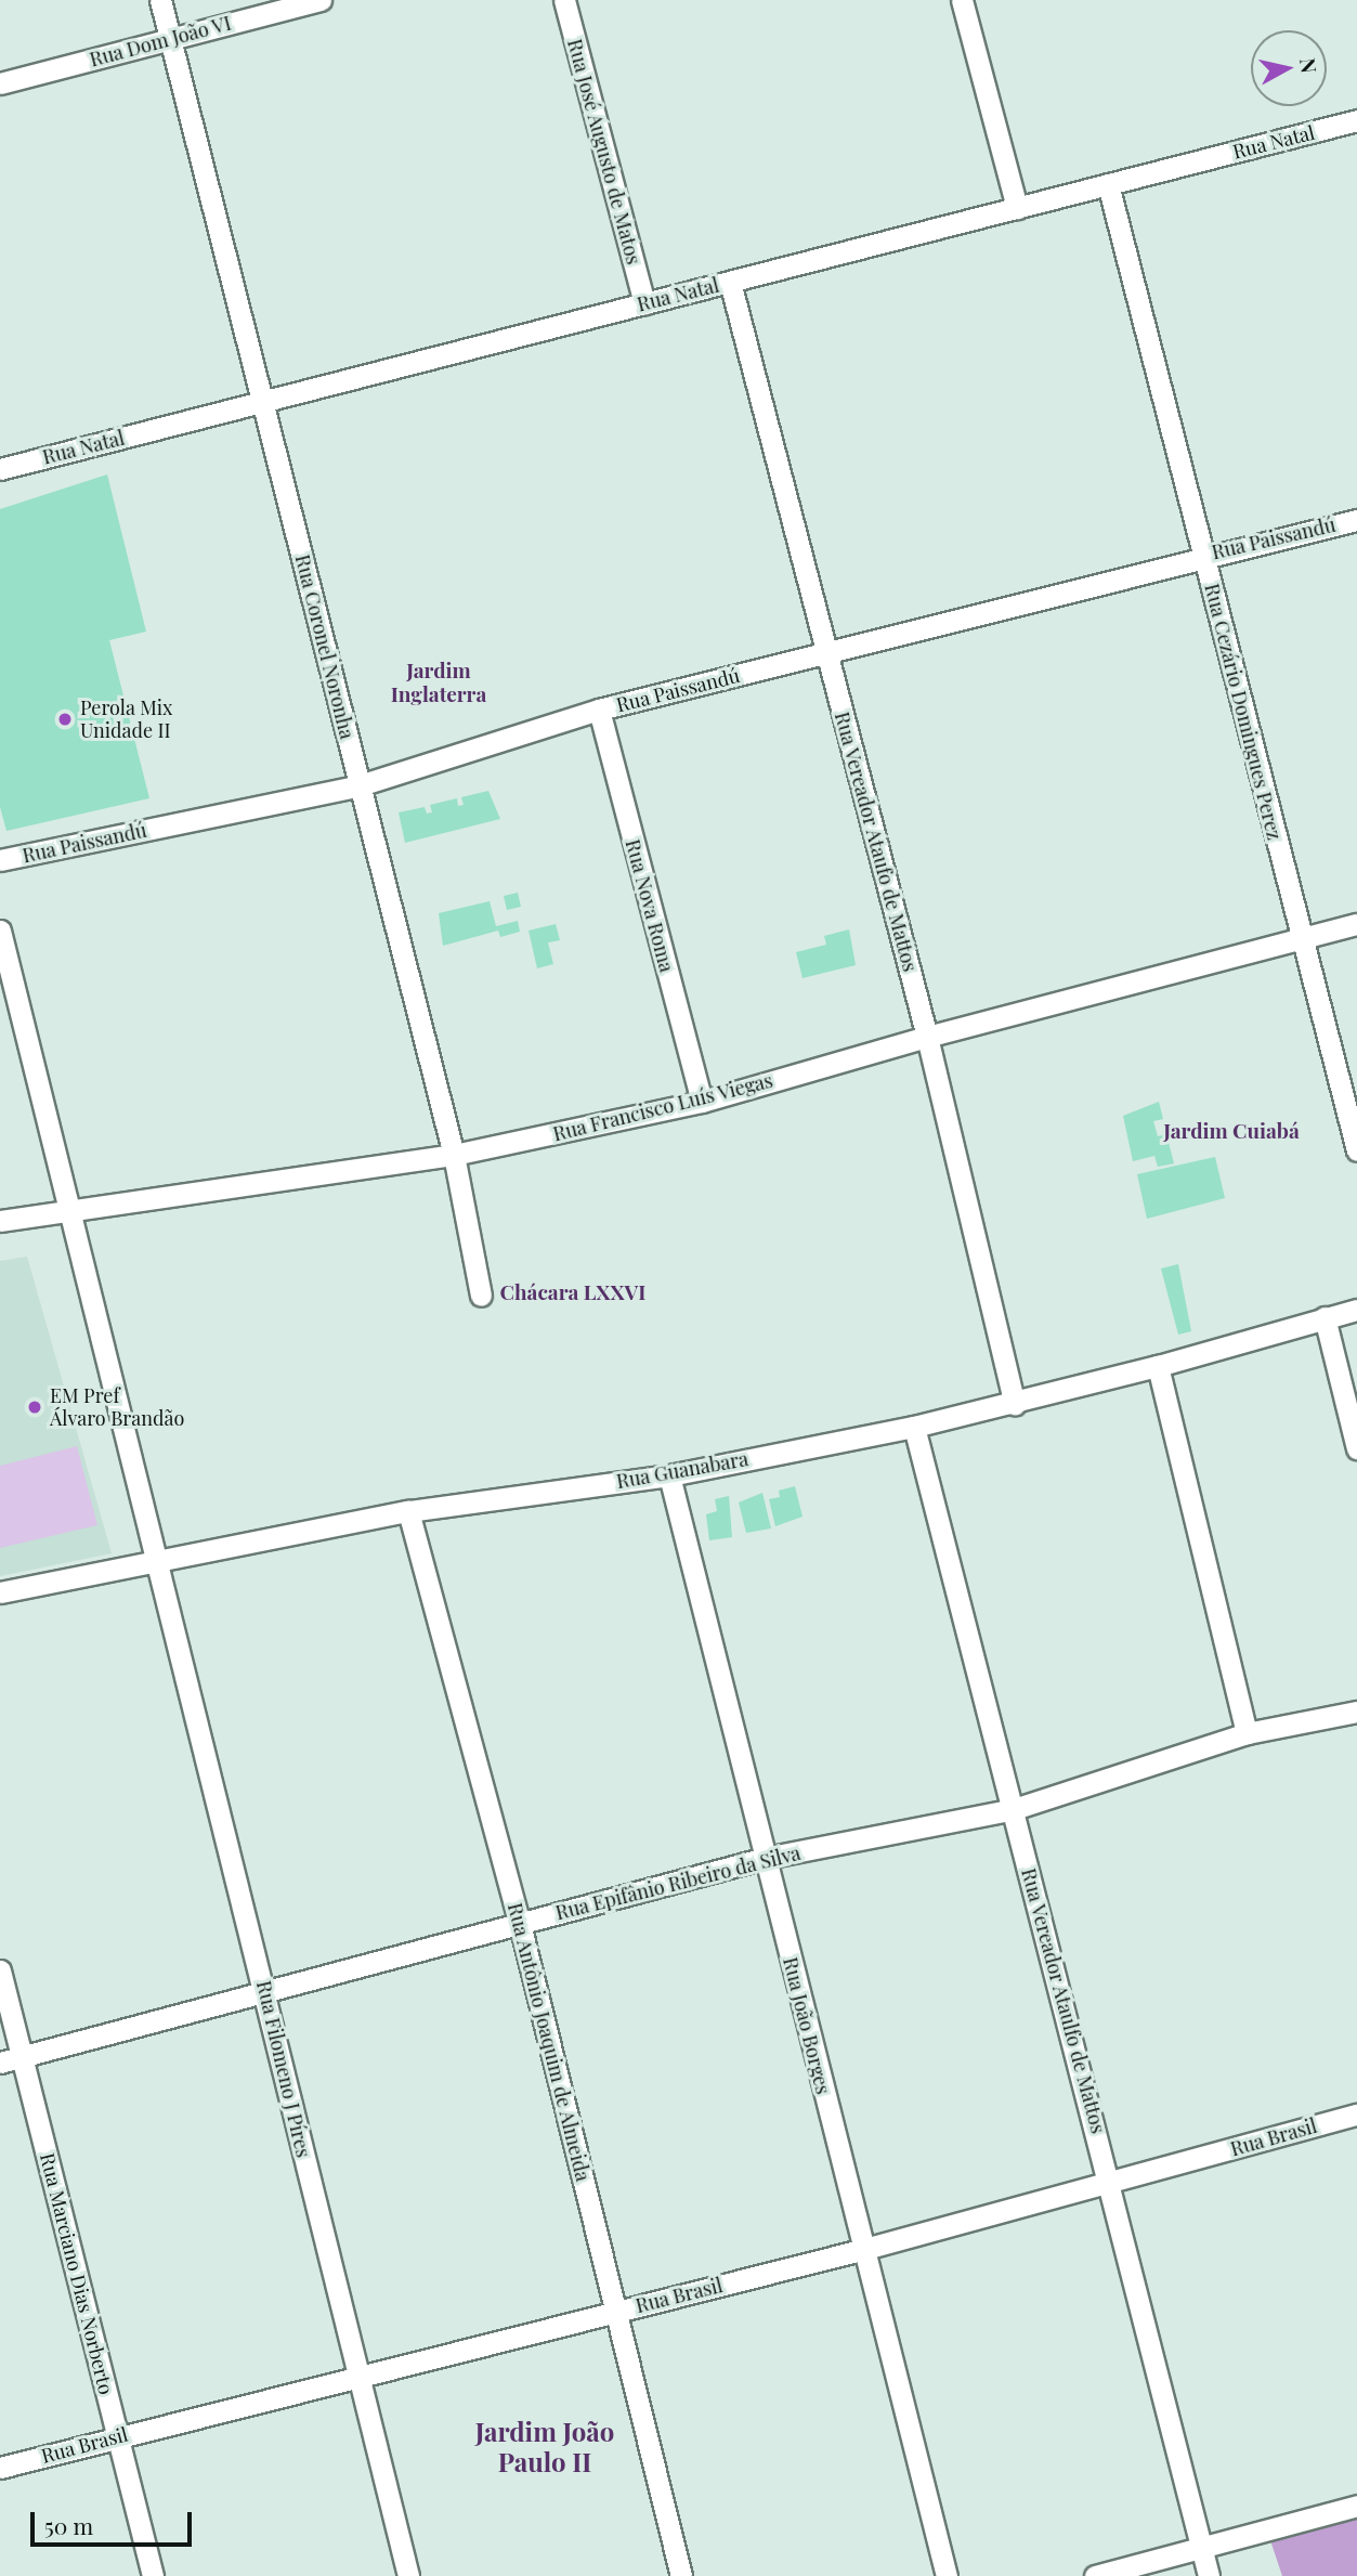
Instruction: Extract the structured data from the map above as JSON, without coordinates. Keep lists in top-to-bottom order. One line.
{"streets":{"street":["Rua Dom João VI","Rua Natal","Rua José Augusto de Matos","Rua Paissandú","Rua Coronel Noronha","Rua Cezário Domingues Perez","Rua Vereador Ataufo de Mattos","Rua Nova Roma","Rua Francisco Luís Viegas","Rua Guanabara","Rua Epifânio Ribeiro da Silva","Rua Vereador Ataulfo de Mattos","Rua João Borges","Rua Antônio Joaquim de Almeida","Rua Filomeno J Píres","Rua Brasil","Rua Marciano Dias Norberto"]},"crossings":[["Rua Dom João VI","Rua Coronel Noronha"],["Rua Natal","Rua José Augusto de Matos"],["Rua Natal","Rua Coronel Noronha"],["Rua Natal","Rua Cezário Domingues Perez"],["Rua Natal","Rua Vereador Ataufo de Mattos"],["Rua Paissandú","Rua Coronel Noronha"],["Rua Paissandú","Rua Cezário Domingues Perez"],["Rua Paissandú","Rua Vereador Ataufo de Mattos"],["Rua Paissandú","Rua Nova Roma"],["Rua Coronel Noronha","Rua Francisco Luís Viegas"],["Rua Cezário Domingues Perez","Rua Francisco Luís Viegas"],["Rua Vereador Ataufo de Mattos","Rua Francisco Luís Viegas"],["Rua Vereador Ataufo de Mattos","Rua Guanabara"],["Rua Nova Roma","Rua Francisco Luís Viegas"],["Rua Francisco Luís Viegas","Rua Filomeno J Píres"],["Rua Guanabara","Rua Vereador Ataulfo de Mattos"],["Rua Guanabara","Rua João Borges"],["Rua Guanabara","Rua Antônio Joaquim de Almeida"],["Rua Guanabara","Rua Filomeno J Píres"],["Rua Epifânio Ribeiro da Silva","Rua Vereador Ataulfo de Mattos"],["Rua Epifânio Ribeiro da Silva","Rua João Borges"],["Rua Epifânio Ribeiro da Silva","Rua Antônio Joaquim de Almeida"],["Rua Epifânio Ribeiro da Silva","Rua Filomeno J Píres"],["Rua Epifânio Ribeiro da Silva","Rua Marciano Dias Norberto"],["Rua Vereador Ataulfo de Mattos","Rua Brasil"],["Rua João Borges","Rua Brasil"],["Rua Antônio Joaquim de Almeida","Rua Brasil"],["Rua Filomeno J Píres","Rua Brasil"],["Rua Brasil","Rua Marciano Dias Norberto"]],"districts":["Jardim Inglaterra","Jardim Cuiabá","Chácara LXXVI","Jardim João Paulo II"],"places":["Perola Mix Unidade II","EM Pref Álvaro Brandão"],"scale_bar":"50 m","north":"right"}
